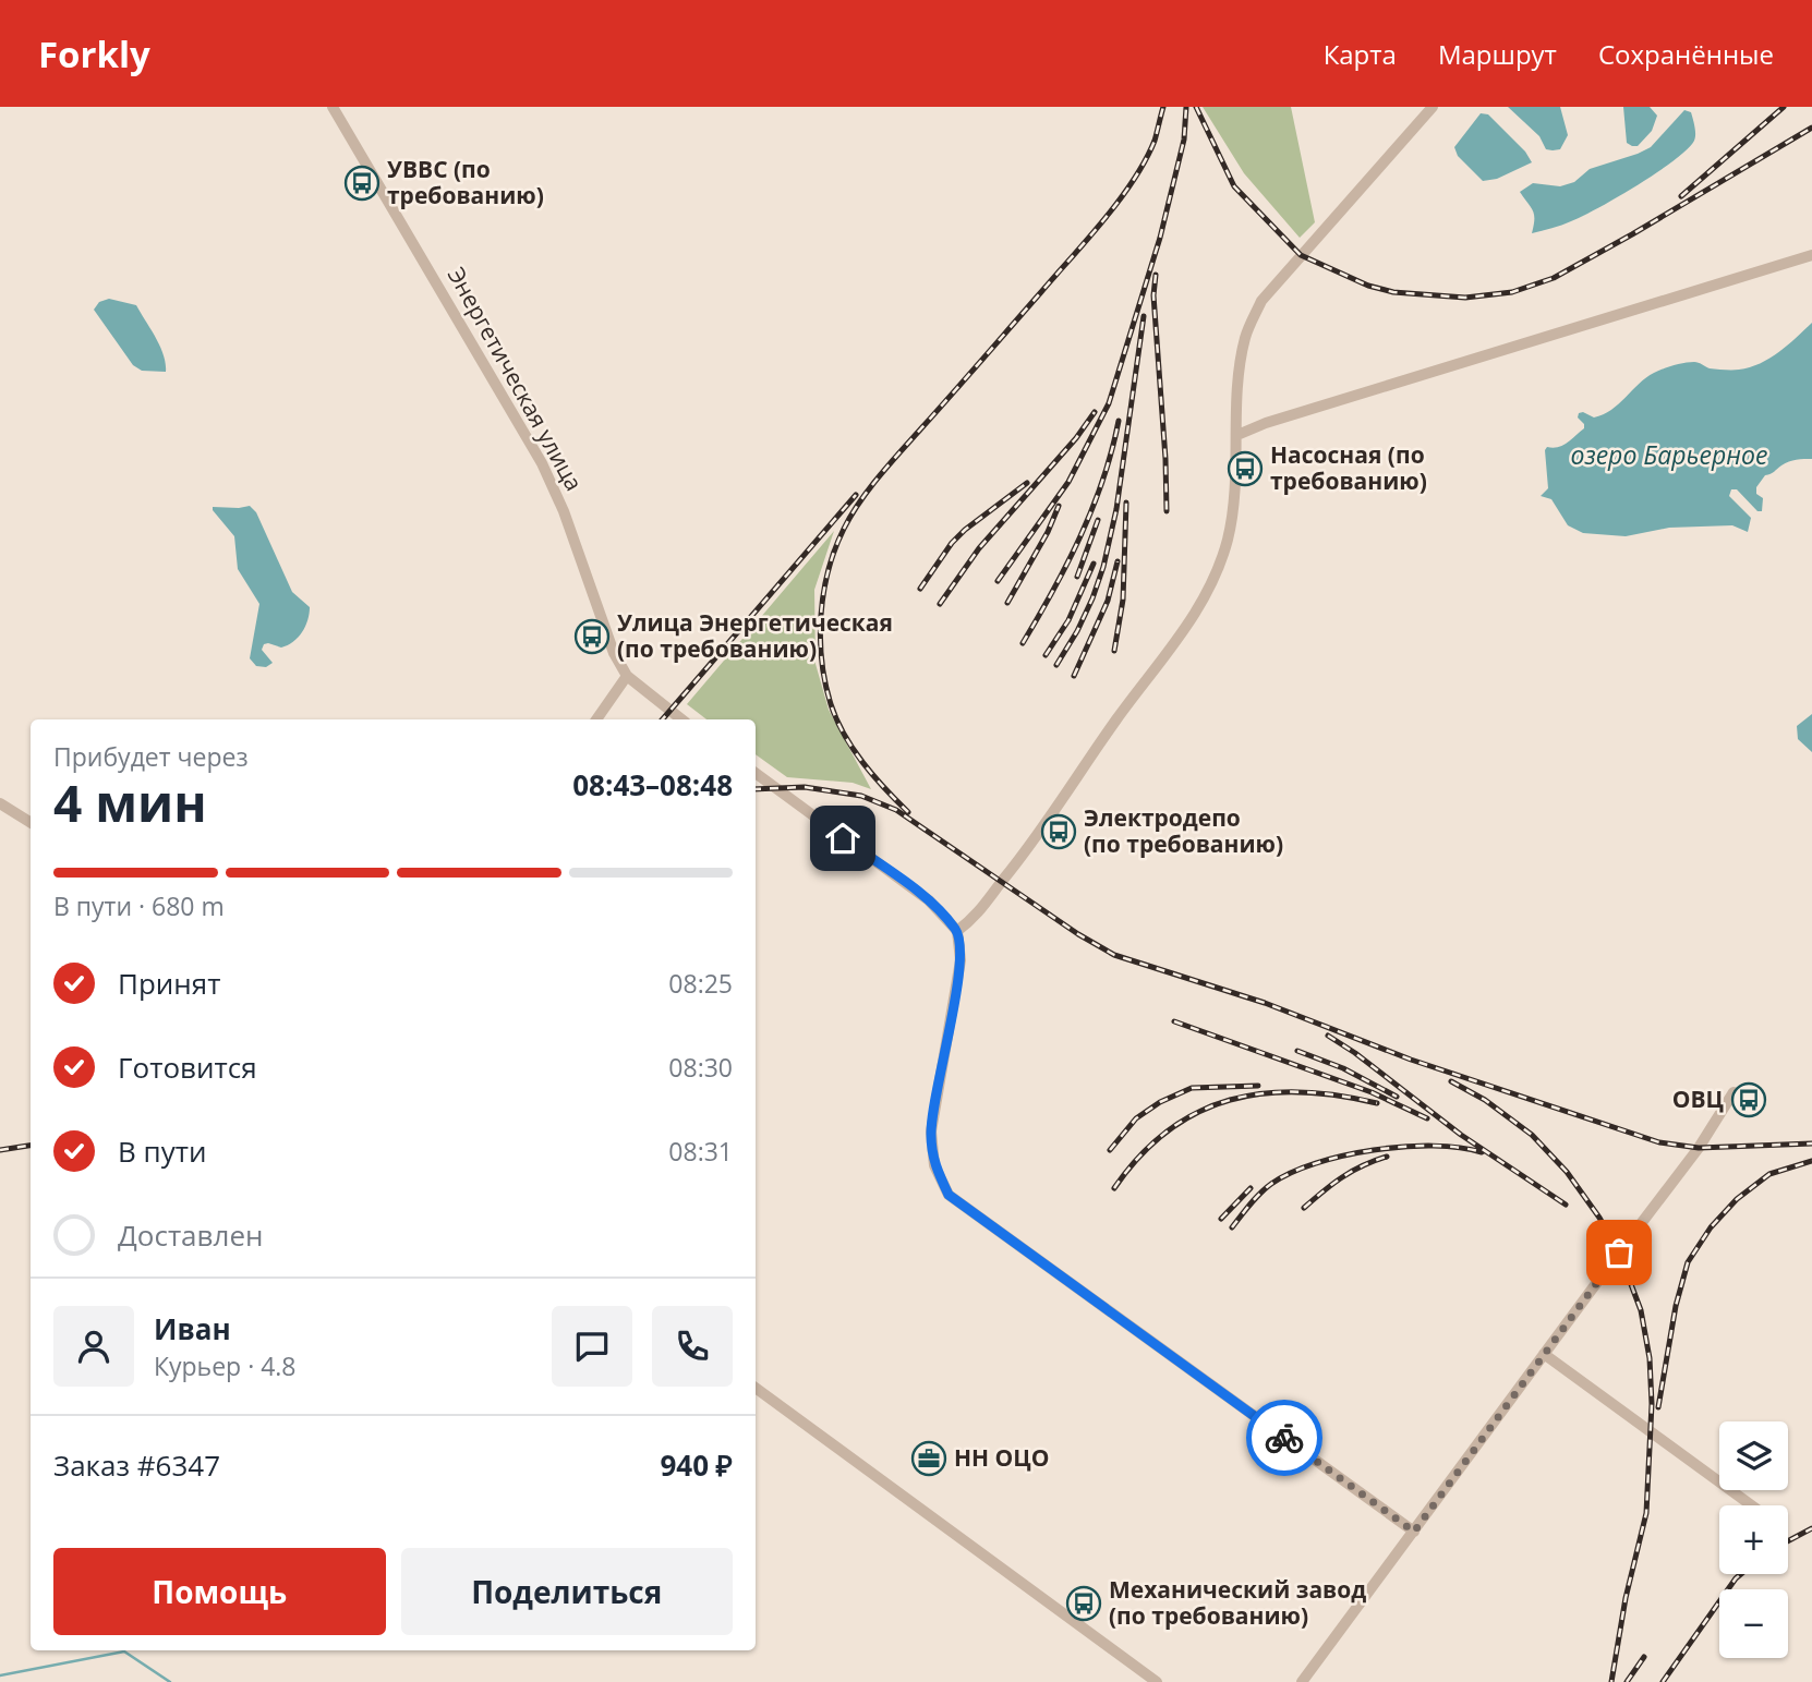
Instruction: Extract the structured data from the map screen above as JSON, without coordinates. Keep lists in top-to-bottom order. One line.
{"streets":{"street":["Энергетическая улица"]},"water":["озеро Барьерное"],"places":{"bus stop":["УВВС (по требованию)","Насосная (по требованию)","Улица Энергетическая (по требованию)","Электродепо (по требованию)","ОВЦ","Механический завод (по требованию)"],"office":["НН ОЦО"]},"page":{"header":"Forkly","nav":["Карта","Маршрут","Сохранённые"],"heading":["4 мин","Прибудет через","08:43–08:48"],"panel":["Иван","Курьер · 4.8","Заказ #6347","940 ₽"],"bar":"В пути · 680 m","list":[["Принят","08:25"],["Готовится","08:30"],["В пути","08:31"],"Доставлен"],"map_buttons":["+","−"],"buttons":["Помощь","Поделиться"]}}
